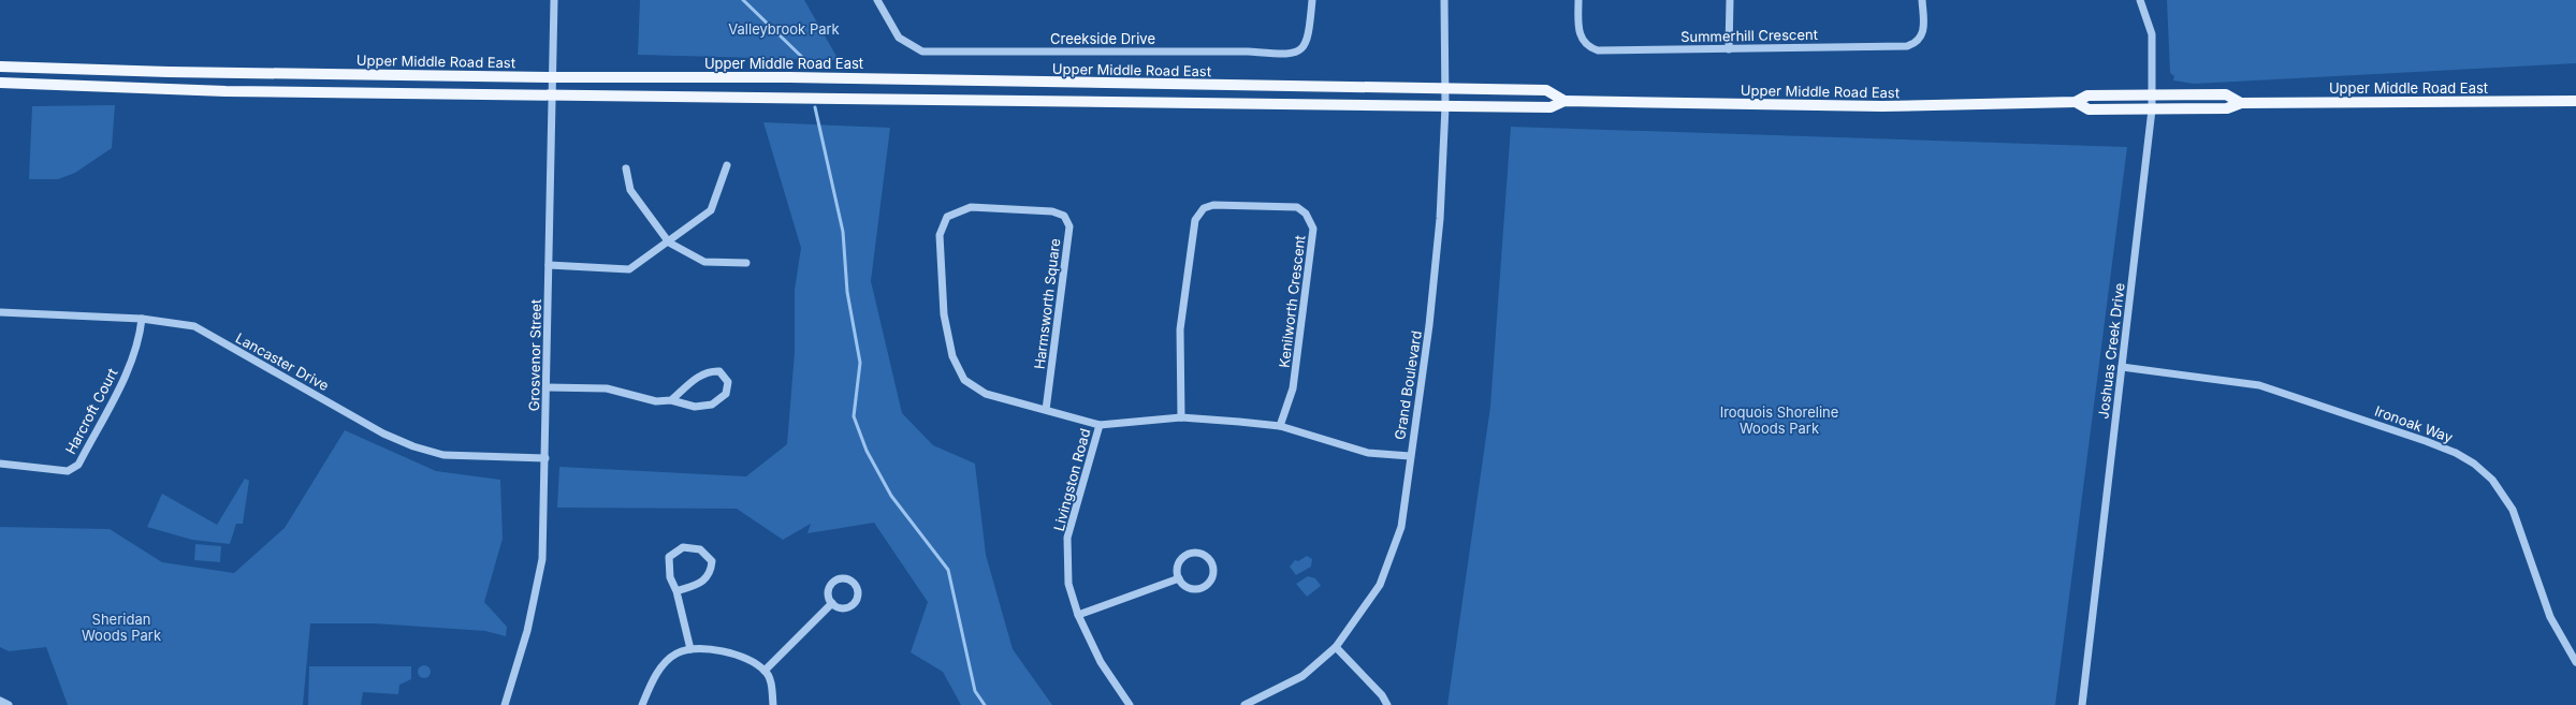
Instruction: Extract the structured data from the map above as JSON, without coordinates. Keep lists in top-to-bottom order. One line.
{"streets":{"main road":["Upper Middle Road East"],"street":["Summerhill Crescent","Creekside Drive","Kenilworth Crescent","Harmsworth Square","Joshuas Creek Drive","Grosvenor Street","Lancaster Drive","Grand Boulevard","Harcroft Court","Ironoak Way","Livingston Road"]},"crossings":[["Upper Middle Road East","Joshuas Creek Drive"],["Upper Middle Road East","Grosvenor Street"],["Upper Middle Road East","Grand Boulevard"],["Kenilworth Crescent","Harmsworth Square"],["Harmsworth Square","Grand Boulevard"],["Harmsworth Square","Livingston Road"],["Joshuas Creek Drive","Ironoak Way"],["Grosvenor Street","Lancaster Drive"],["Lancaster Drive","Harcroft Court"]],"parks":["Valleybrook Park","Iroquois Shoreline Woods Park","Sheridan Woods Park"]}
